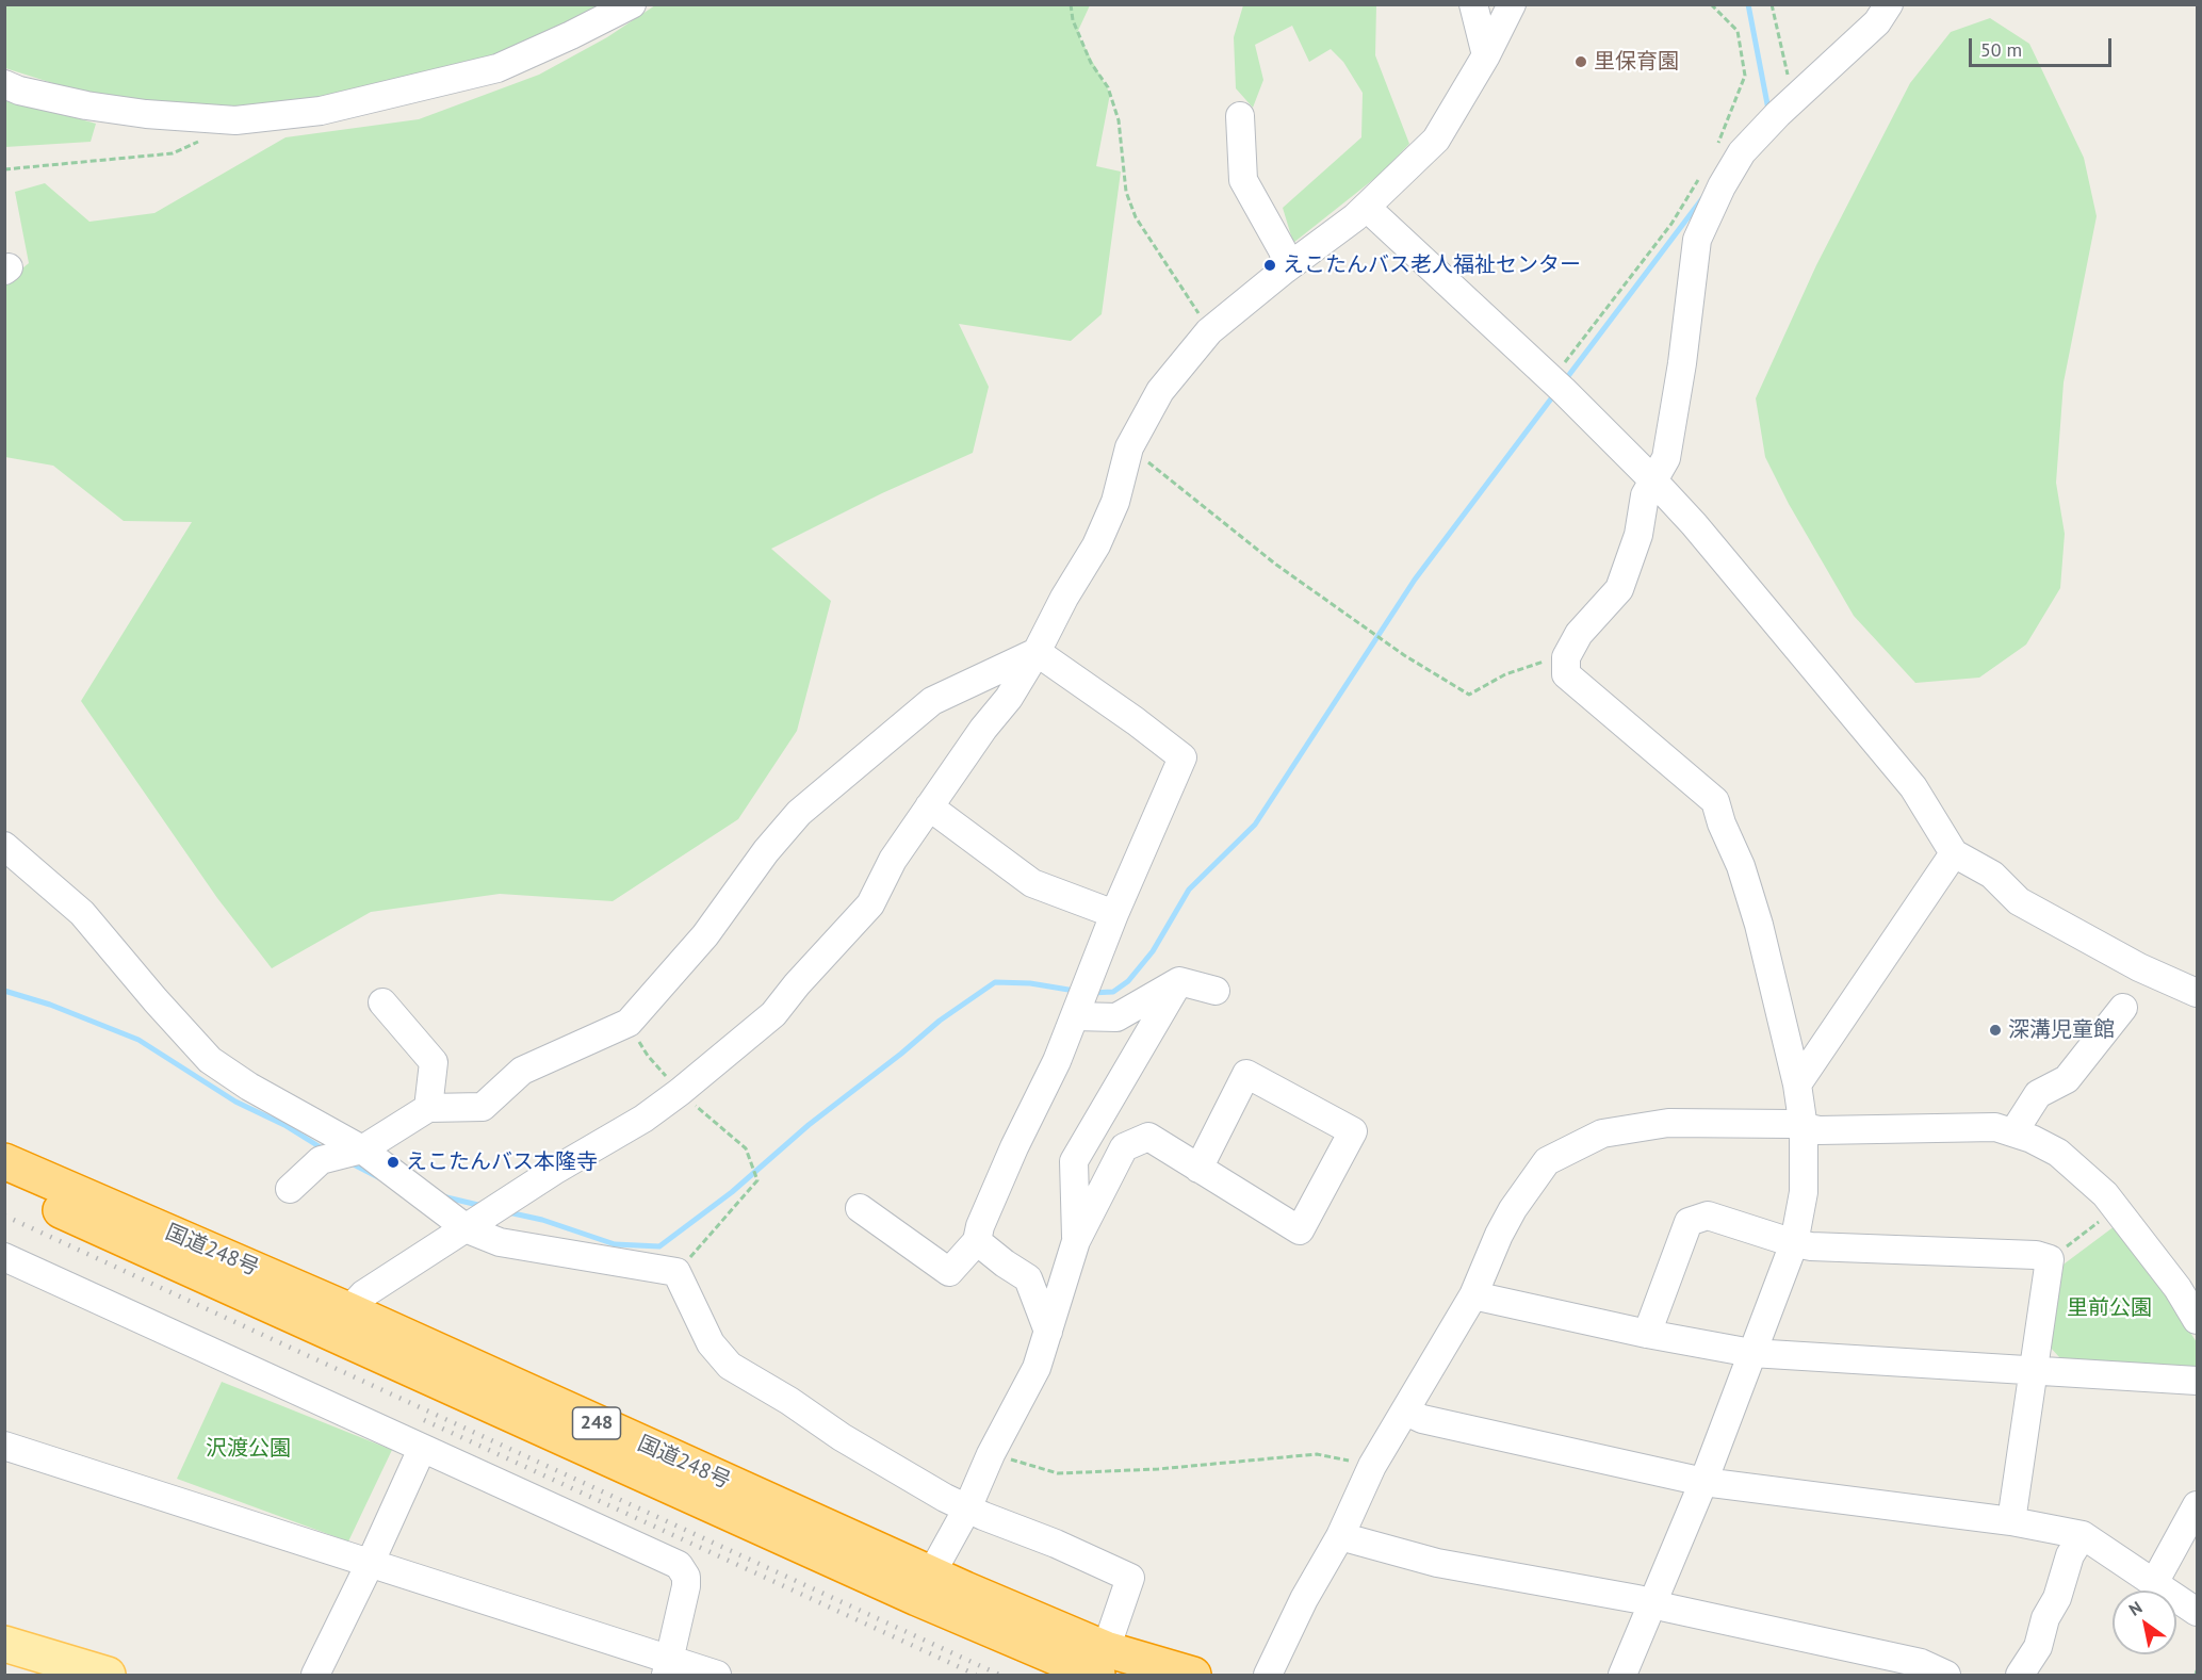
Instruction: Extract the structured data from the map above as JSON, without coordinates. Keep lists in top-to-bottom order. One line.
{"streets":{"highway":["国道248号","248"]},"parks":["里前公園","沢渡公園"],"places":["里保育園","えこたんバス老人福祉センター","深溝児童館","えこたんバス本隆寺"],"scale_bar":"50 m","north":"top left"}
